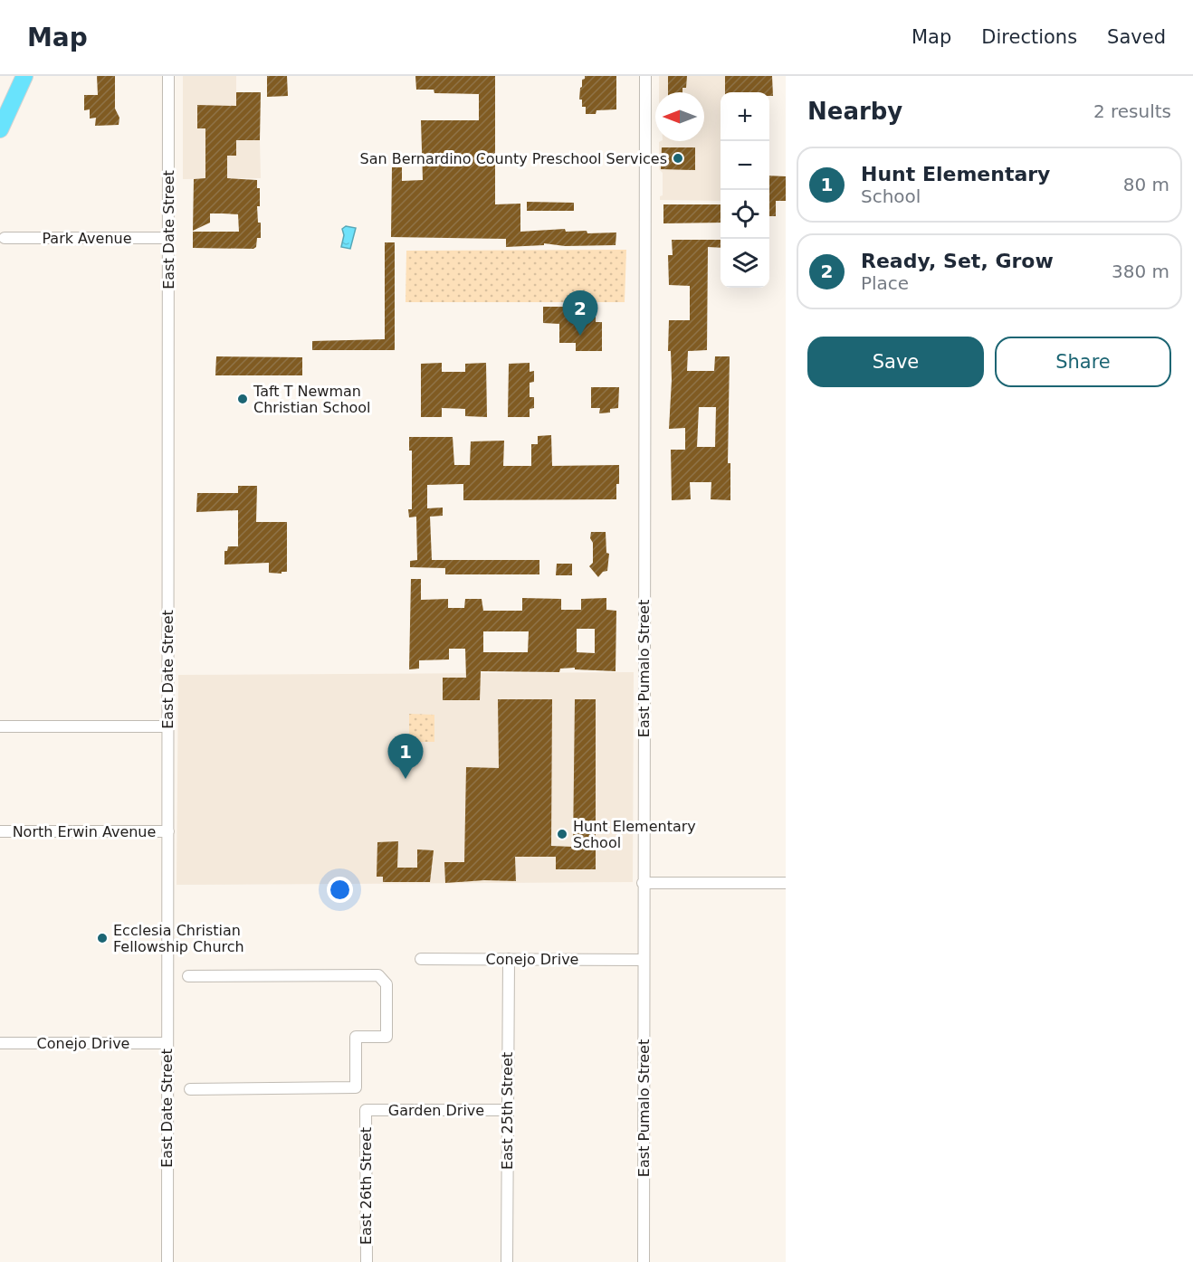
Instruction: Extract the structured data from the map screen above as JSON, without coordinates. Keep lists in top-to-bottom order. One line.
{"streets":{"street":["East Date Street","Park Avenue","East Pumalo Street","North Erwin Avenue","Conejo Drive","Garden Drive","East 25th Street","East 26th Street"]},"crossings":[["East Date Street","Park Avenue"],["East Date Street","North Erwin Avenue"],["East Date Street","Conejo Drive"],["East Pumalo Street","Conejo Drive"],["Conejo Drive","East 25th Street"],["Garden Drive","East 25th Street"],["Garden Drive","East 26th Street"]],"places":["San Bernardino County Preschool Services","Taft T Newman Christian School","Hunt Elementary School","Ecclesia Christian Fellowship Church"],"north":"left","page":{"header":"Map","nav":["Map","Directions","Saved"],"heading":["Nearby","2 results"],"map_buttons":["+","−"],"list":[{"mark":"1","name":"Hunt Elementary","note":"School","value":"80 m"},{"mark":"2","name":"Ready, Set, Grow","note":"Place","value":"380 m"}],"pins":["2","1"],"buttons":["Save","Share"]}}
